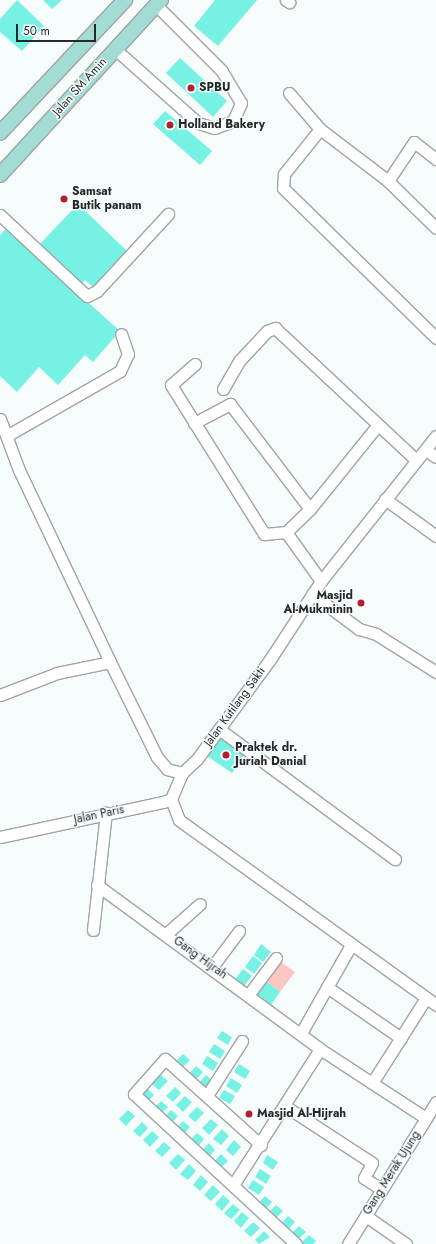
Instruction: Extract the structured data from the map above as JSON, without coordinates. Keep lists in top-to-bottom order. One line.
{"streets":{"main road":["Jalan SM Amin"],"street":["Jalan Kutilang Sakti","Jalan Paris","Gang Hijrah","Gang Merak Ujung"]},"crossings":[["Gang Hijrah","Gang Merak Ujung"]],"places":["SPBU","Holland Bakery","Samsat Butik panam","Masjid Al-Mukminin","Praktek dr. Juriah Danial","Masjid Al-Hijrah"],"scale_bar":"50 m"}
